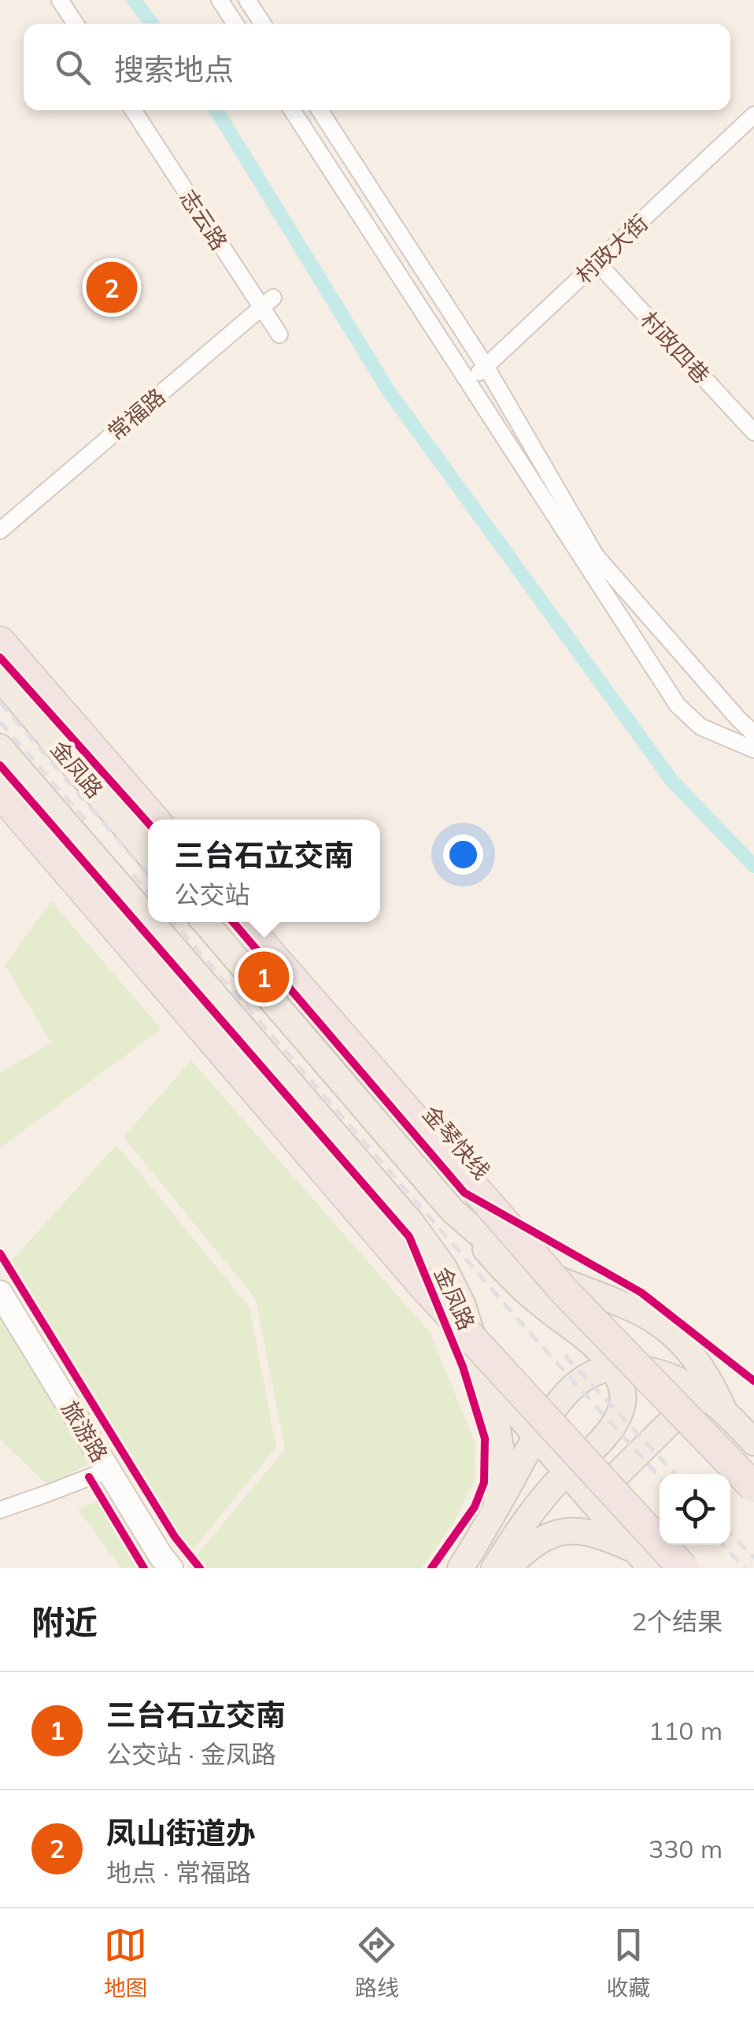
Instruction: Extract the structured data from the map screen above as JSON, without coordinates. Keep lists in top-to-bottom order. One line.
{"streets":{"highway":["金琴快线"],"main road":["金凤路"],"street":["志云路","村政大街","村政四巷","常福路","旅游路"]},"crossings":[["志云路","常福路"],["村政大街","村政四巷"]],"page":{"search":"搜索地点","pins":["2","1"],"popup":["三台石立交南","公交站"],"heading":["附近","2个结果"],"list":[{"mark":"1","name":"三台石立交南","note":"公交站 · 金凤路","value":"110 m"},{"mark":"2","name":"凤山街道办","note":"地点 · 常福路","value":"330 m"}],"nav":["地图","路线","收藏"]}}
